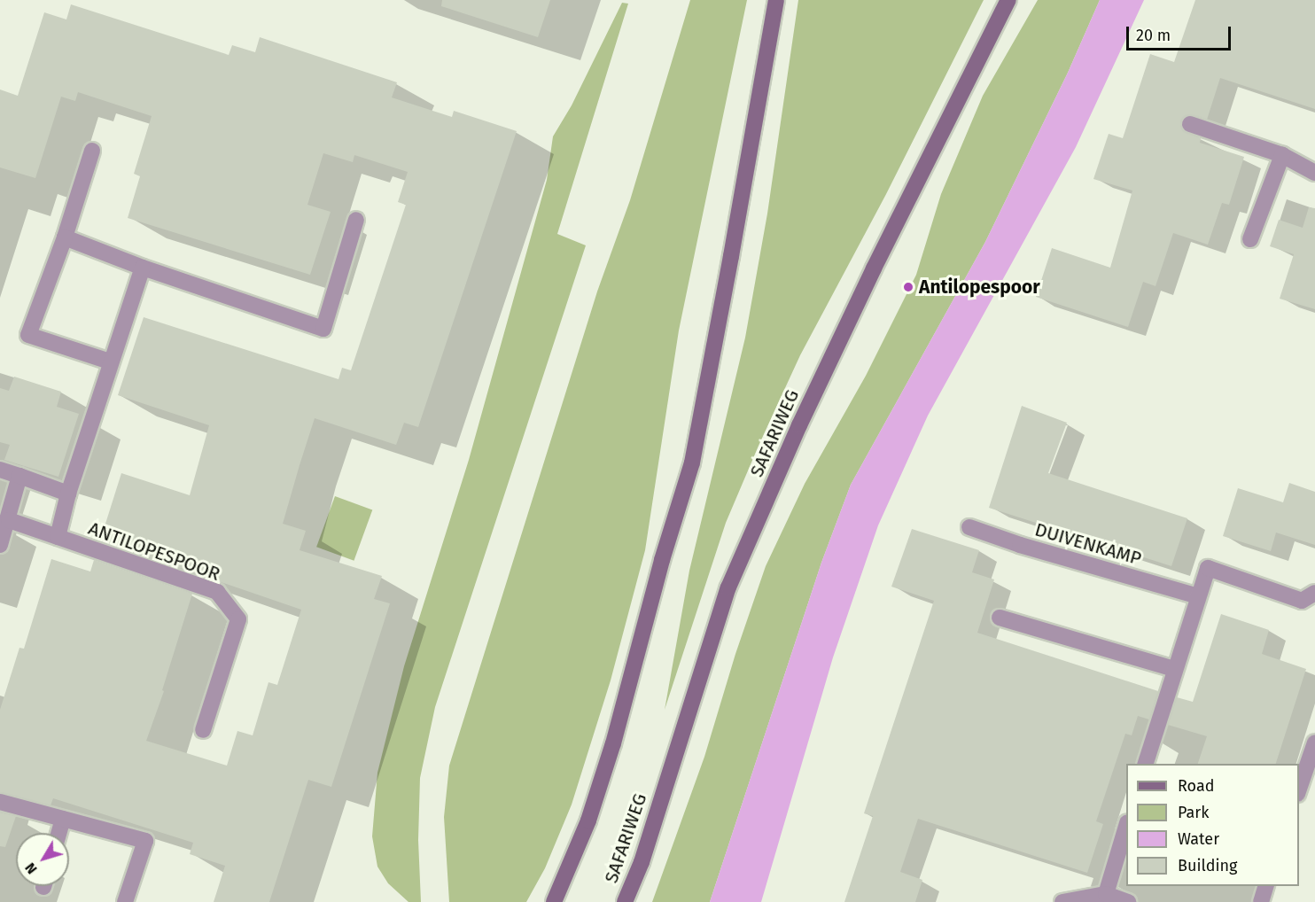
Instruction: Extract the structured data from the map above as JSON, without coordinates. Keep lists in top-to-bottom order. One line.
{"streets":{"street":["SAFARIWEG","DUIVENKAMP","ANTILOPESPOOR"]},"places":["Antilopespoor"],"legend":["Road","Park","Water","Building"],"scale_bar":"20 m","north":"bottom left"}
